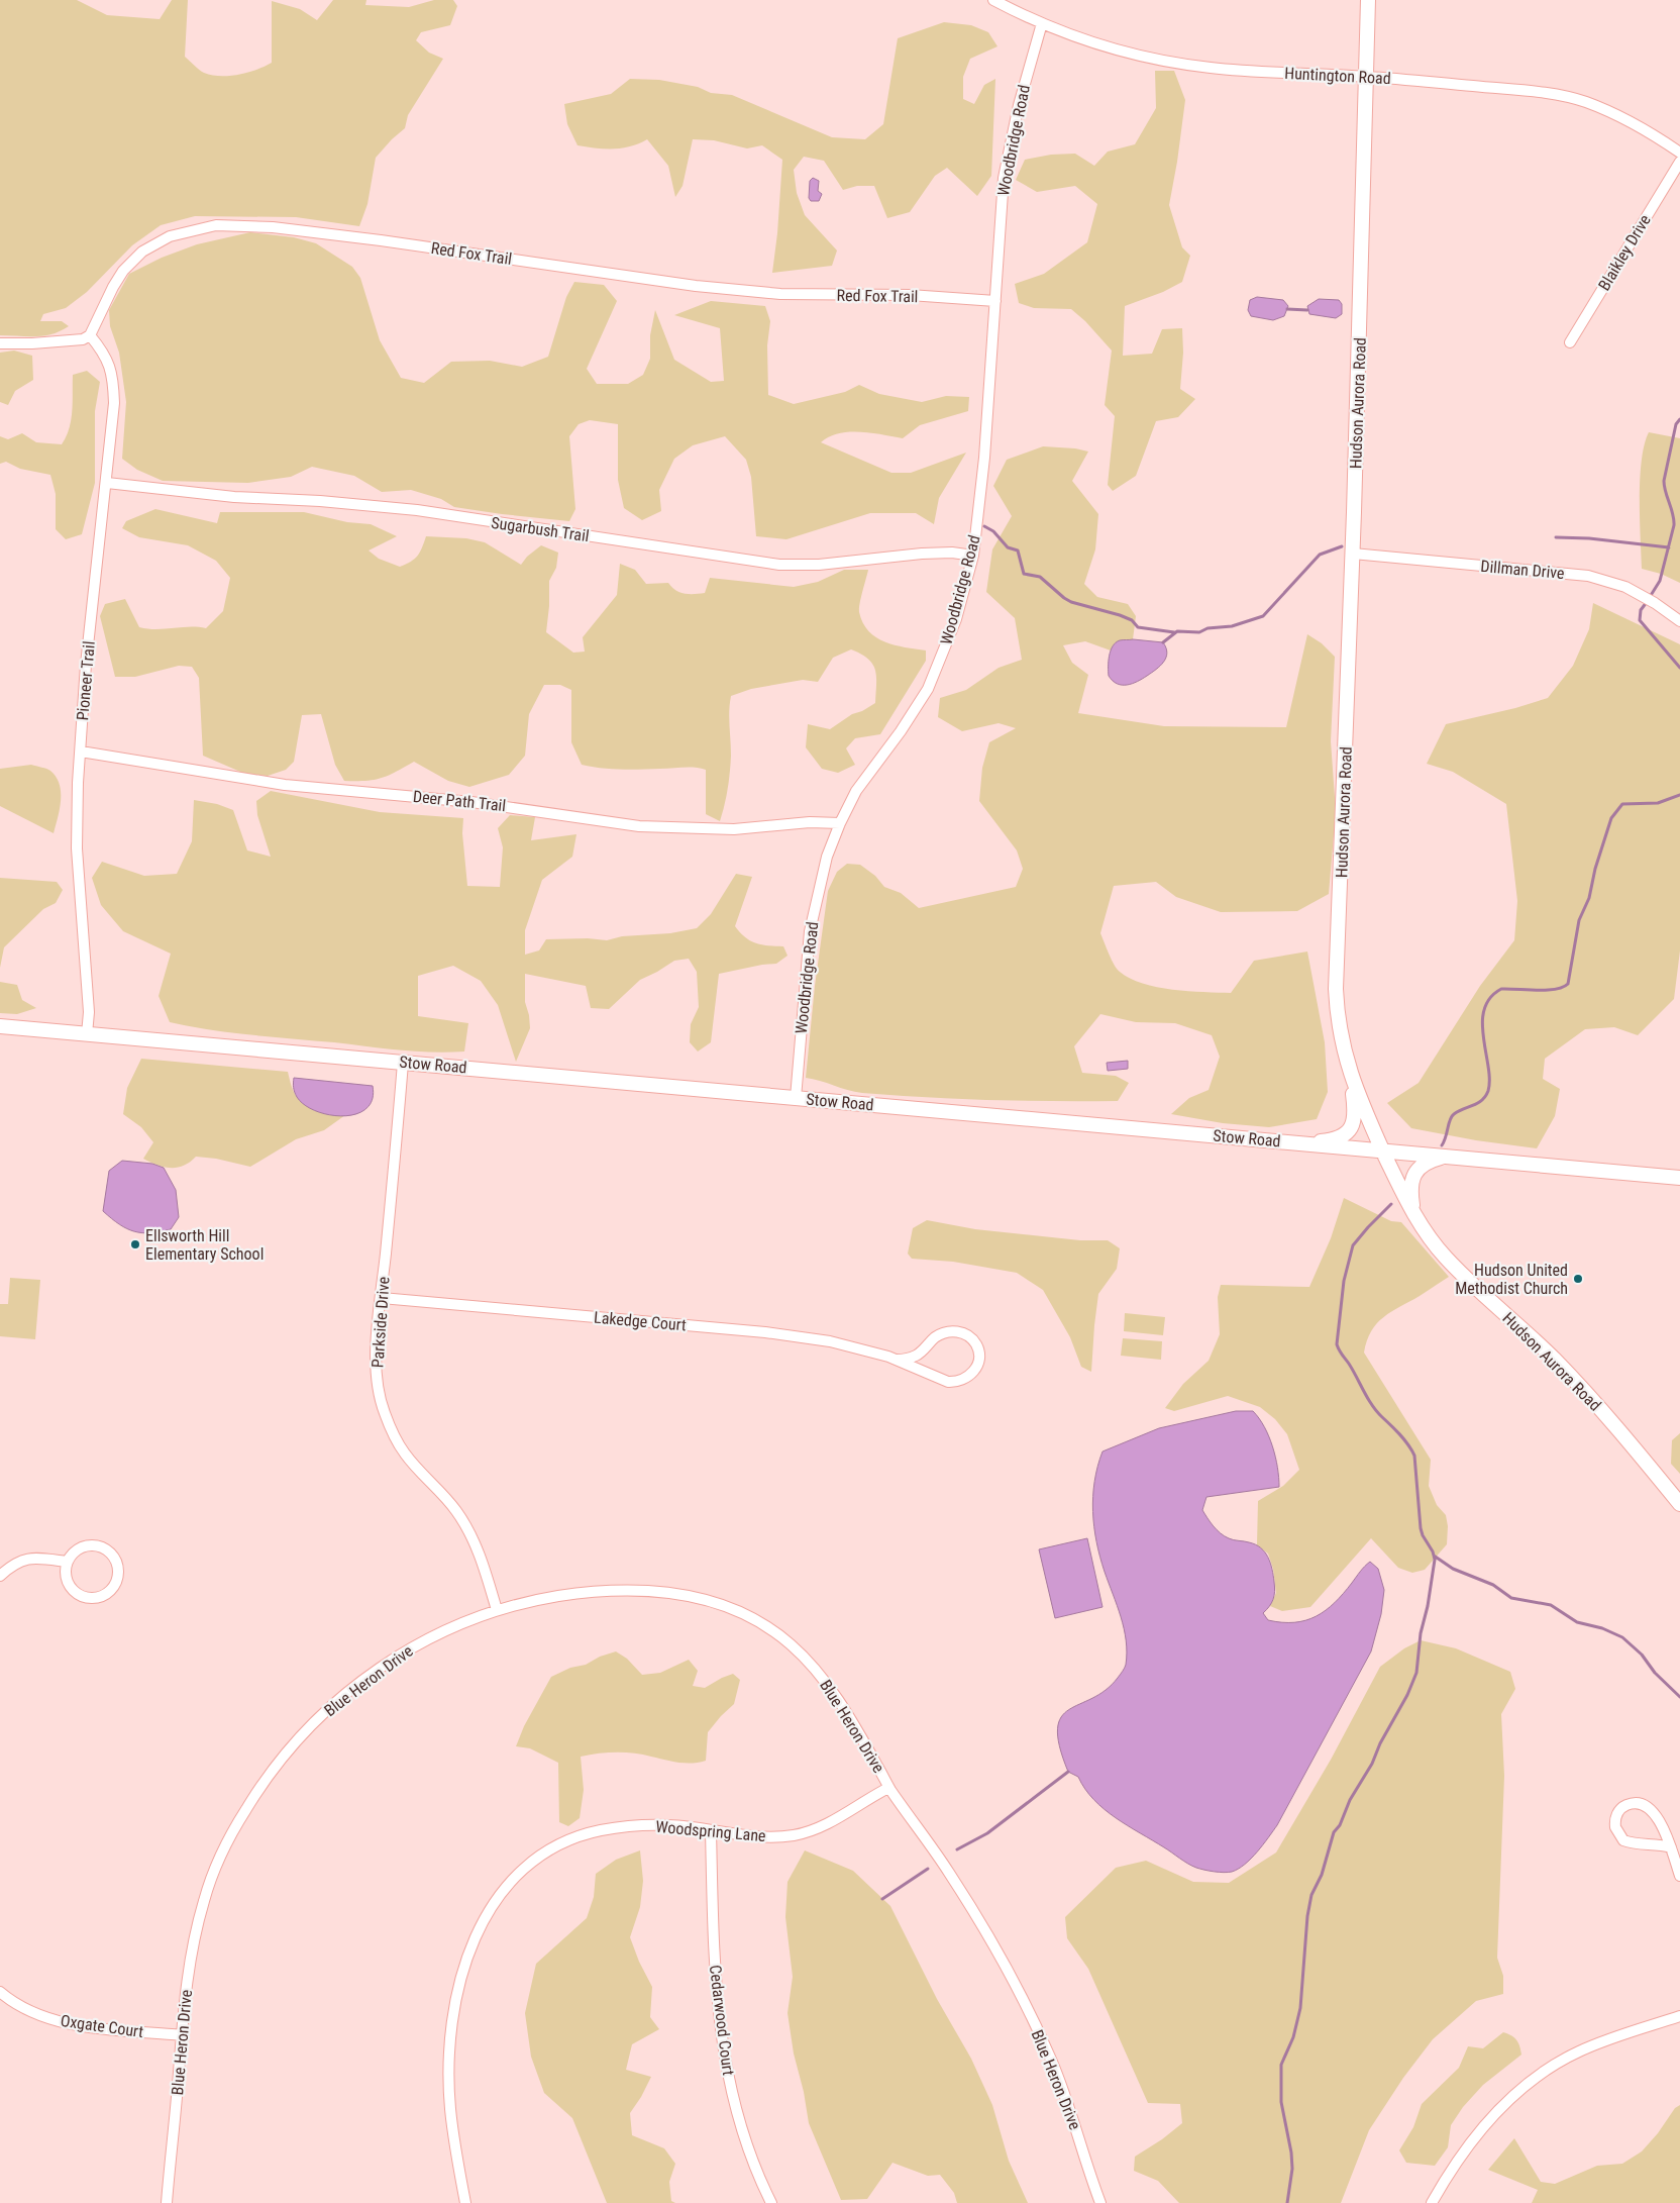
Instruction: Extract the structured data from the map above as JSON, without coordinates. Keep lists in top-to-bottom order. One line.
{"streets":{"street":["Huntington Road","Woodbridge Road","Blaikley Drive","Red Fox Trail","Hudson Aurora Road","Sugarbush Trail","Dillman Drive","Pioneer Trail","Deer Path Trail","Stow Road","Lakedge Court","Parkside Drive","Blue Heron Drive","Woodspring Lane","Cedarwood Court","Oxgate Court"]},"crossings":[["Huntington Road","Woodbridge Road"],["Huntington Road","Hudson Aurora Road"],["Woodbridge Road","Red Fox Trail"],["Woodbridge Road","Sugarbush Trail"],["Woodbridge Road","Deer Path Trail"],["Woodbridge Road","Stow Road"],["Red Fox Trail","Pioneer Trail"],["Hudson Aurora Road","Dillman Drive"],["Hudson Aurora Road","Stow Road"],["Sugarbush Trail","Pioneer Trail"],["Pioneer Trail","Deer Path Trail"],["Pioneer Trail","Stow Road"],["Stow Road","Parkside Drive"],["Lakedge Court","Parkside Drive"],["Parkside Drive","Blue Heron Drive"],["Blue Heron Drive","Woodspring Lane"],["Blue Heron Drive","Oxgate Court"],["Woodspring Lane","Cedarwood Court"]],"places":["Ellsworth Hill Elementary School","Hudson United Methodist Church"]}
